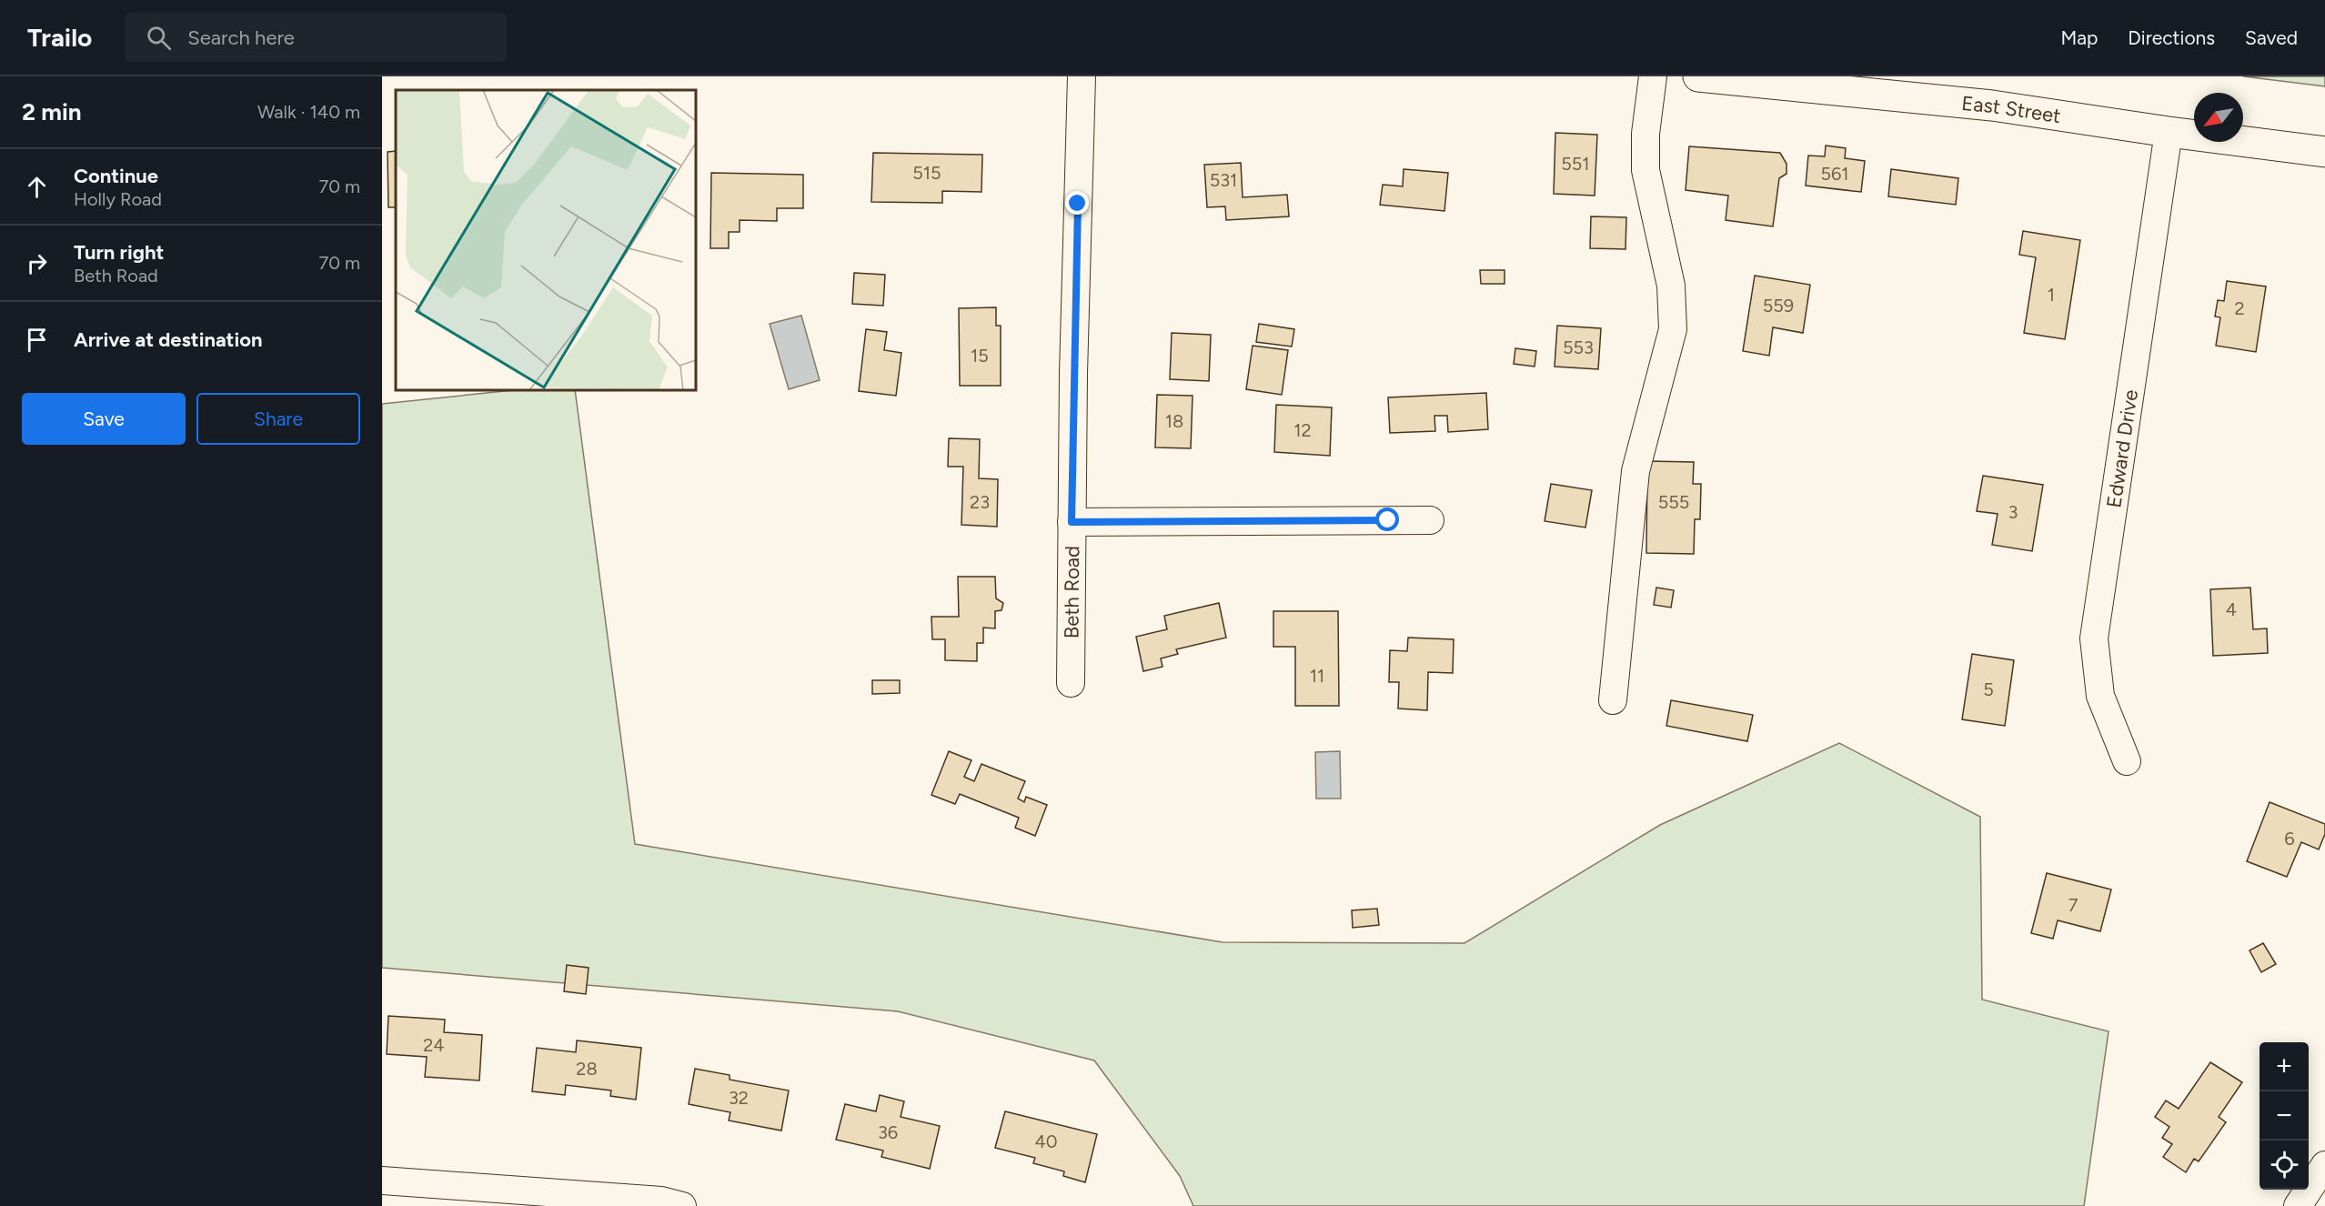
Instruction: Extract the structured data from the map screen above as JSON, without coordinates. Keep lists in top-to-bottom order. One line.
{"streets":{"street":["East Street","Edward Drive","Beth Road"]},"crossings":[["East Street","Edward Drive"]],"house_numbers":["551","515","561","531","1","559","2","553","15","18","12","23","555","3","4","11","5","6","7","24","28","32","36","40"],"north":"bottom left","page":{"header":"Trailo","search":"Search here","nav":["Map","Directions","Saved"],"heading":["2 min","Walk · 140 m"],"list":[["Continue","Holly Road","70 m"],["Turn right","Beth Road","70 m"],"Arrive at destination"],"buttons":["Save","Share"],"map_buttons":["+","−"]}}
